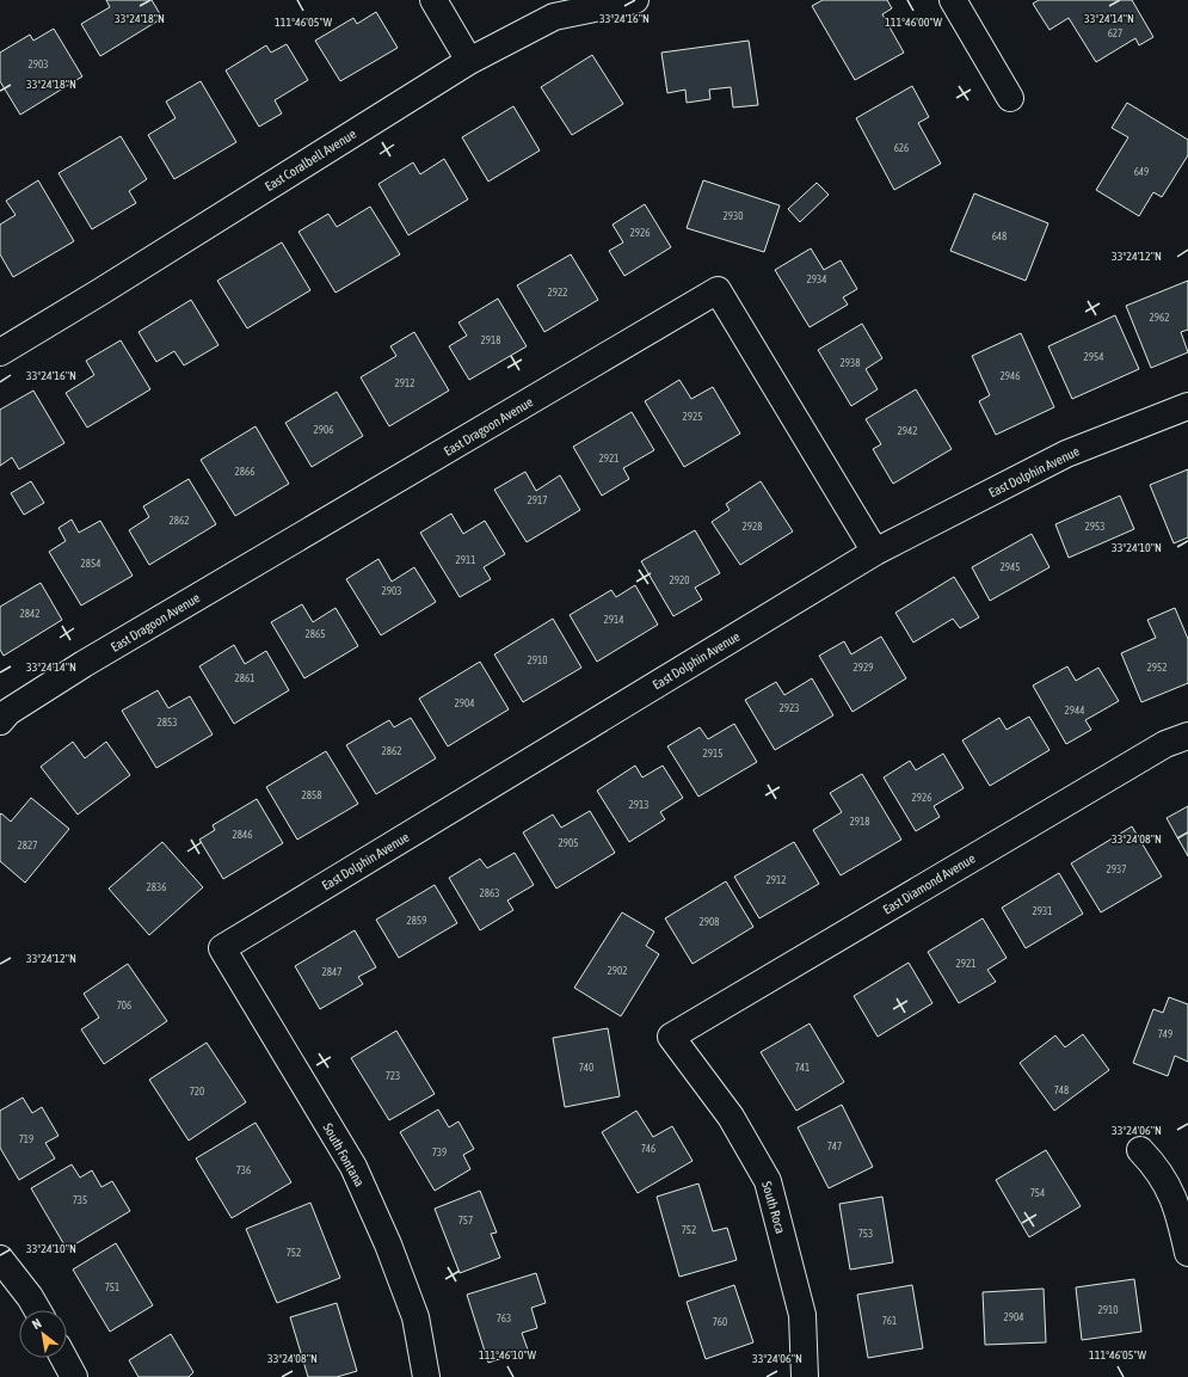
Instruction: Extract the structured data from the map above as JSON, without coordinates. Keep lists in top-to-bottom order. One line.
{"streets":{"street":["East Coralbell Avenue","East Dragoon Avenue","East Dolphin Avenue","East Diamond Avenue","South Fontana","South Roca"]},"crossings":[["East Dragoon Avenue","East Dolphin Avenue"],["East Dolphin Avenue","South Fontana"],["East Diamond Avenue","South Roca"]],"house_numbers":["627","2903","626","649","2930","2926","648","2934","2922","2962","2918","2954","2938","2946","2912","2925","2906","2942","2921","2866","2917","2862","2928","2953","2911","2854","2945","2920","2903","2842","2914","2865","2910","2929","2952","2861","2904","2923","2944","2853","2862","2915","2858","2926","2913","2918","2846","2905","2827","2937","2912","2836","2863","2931","2859","2908","2921","2902","2847","706","749","740","741","723","748","720","719","747","746","739","736","754","735","757","752","753","752","751","2910","2904","763","761","760"],"north":"top left","coordinates":["33°24'18\"N","33°24'16\"N","33°24'14\"N","111°46'05\"W","111°46'00\"W","33°24'12\"N","33°24'10\"N","33°24'08\"N","33°24'06\"N","111°46'10\"W"]}
